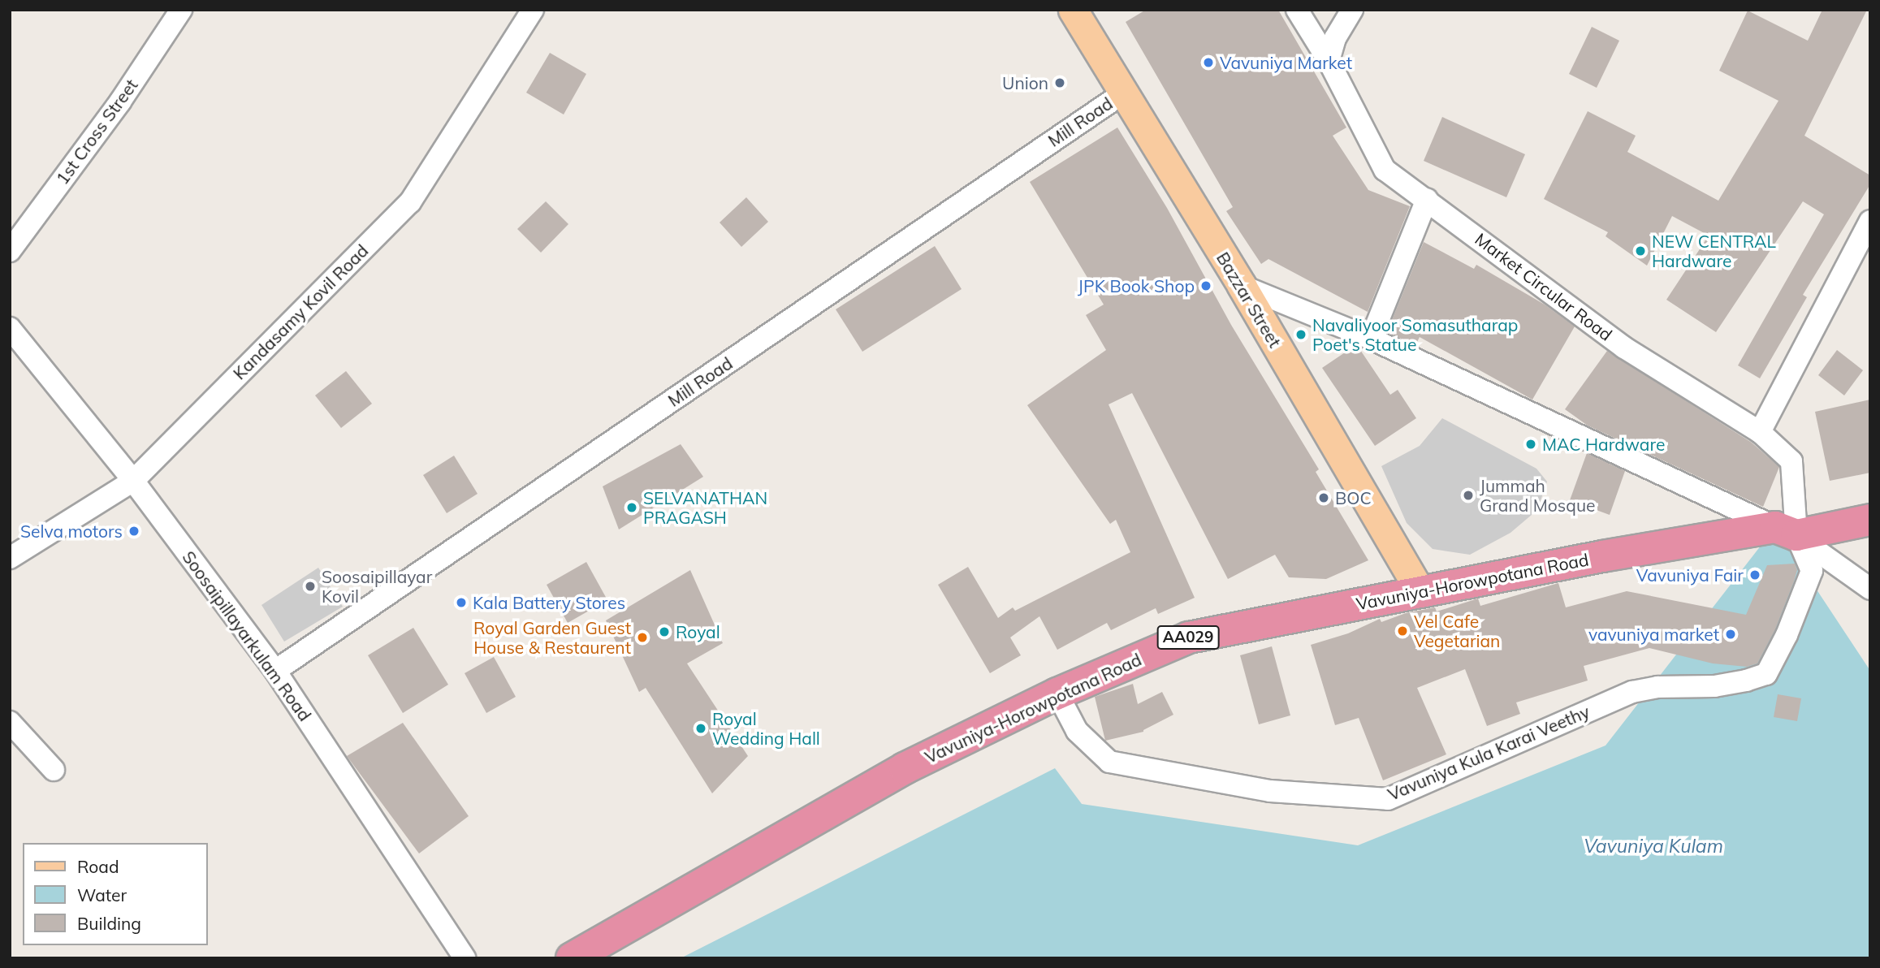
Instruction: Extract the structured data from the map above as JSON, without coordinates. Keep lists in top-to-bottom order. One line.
{"streets":{"highway":["Vavuniya-Horowpotana Road","AA029"],"main road":["Bazzar Street"],"street":["Mill Road","1st Cross Street","Market Circular Road","Kandasamy Kovil Road","Soosaipillayarkulam Road","Vavuniya Kula Karai Veethy"]},"crossings":[["Mill Road","Bazzar Street"],["Mill Road","Soosaipillayarkulam Road"],["Market Circular Road","Vavuniya-Horowpotana Road"],["Market Circular Road","Vavuniya Kula Karai Veethy"],["Bazzar Street","Vavuniya-Horowpotana Road"],["Kandasamy Kovil Road","Soosaipillayarkulam Road"],["Vavuniya-Horowpotana Road","Vavuniya Kula Karai Veethy"]],"water":["Vavuniya Kulam"],"places":["Vavuniya Market","Union","NEW CENTRAL Hardware","JPK Book Shop","Navaliyoor Somasutharap Poet's Statue","MAC Hardware","Jummah Grand Mosque","BOC","SELVANATHAN PRAGASH","Selva motors","Vavuniya Fair","Soosaipillayar Kovil","Kala Battery Stores","Vel Cafe Vegetarian","Royal","vavuniya market","Royal Garden Guest House & Restaurent","Royal Wedding Hall"],"legend":["Road","Water","Building"]}
